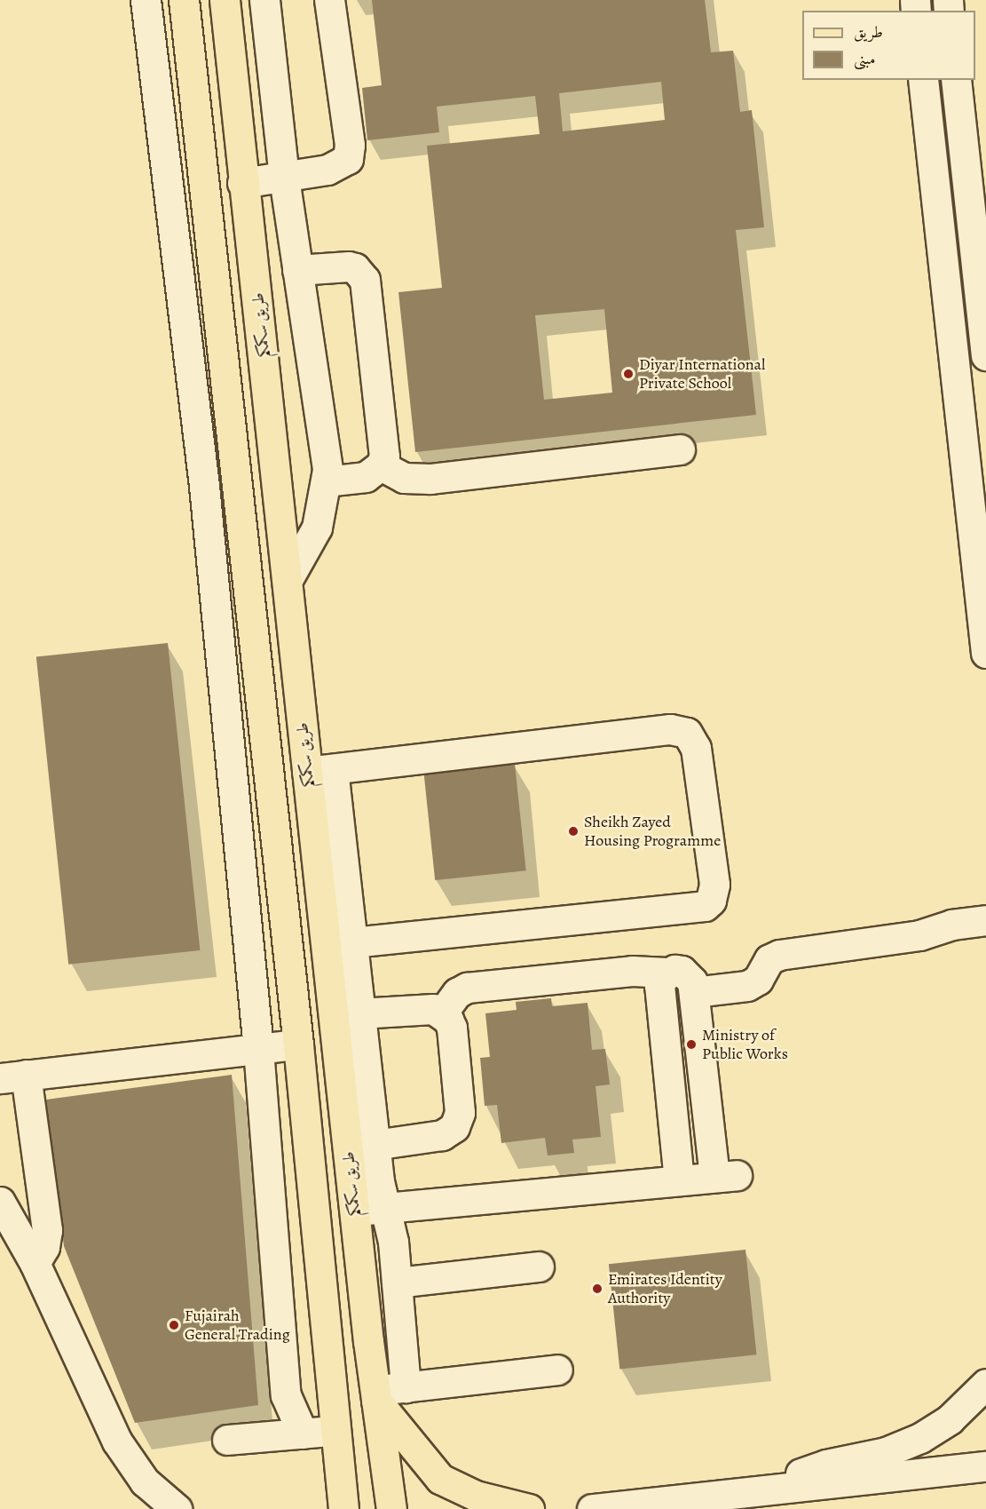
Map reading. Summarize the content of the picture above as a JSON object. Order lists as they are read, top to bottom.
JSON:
{
  "streets": {
    "main road": ["طريق سكمكم"]
  },
  "places": [
    "Diyar International Private School",
    "Sheikh Zayed Housing Programme",
    "Ministry of Public Works",
    "Emirates Identity Authority",
    "Fujairah General Trading"
  ],
  "legend": ["طريق", "مبنى"]
}
